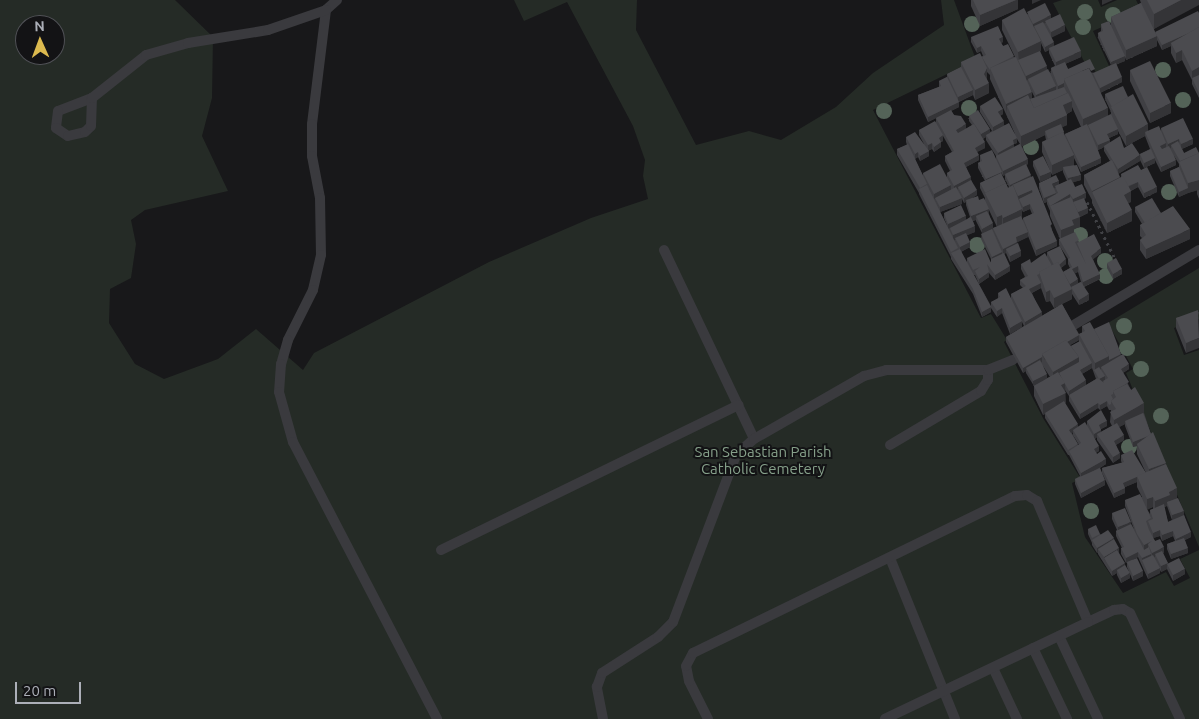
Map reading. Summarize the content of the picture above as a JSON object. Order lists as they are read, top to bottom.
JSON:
{
  "parks": ["San Sebastian Parish Catholic Cemetery"],
  "scale_bar": "20 m",
  "north": "top"
}
